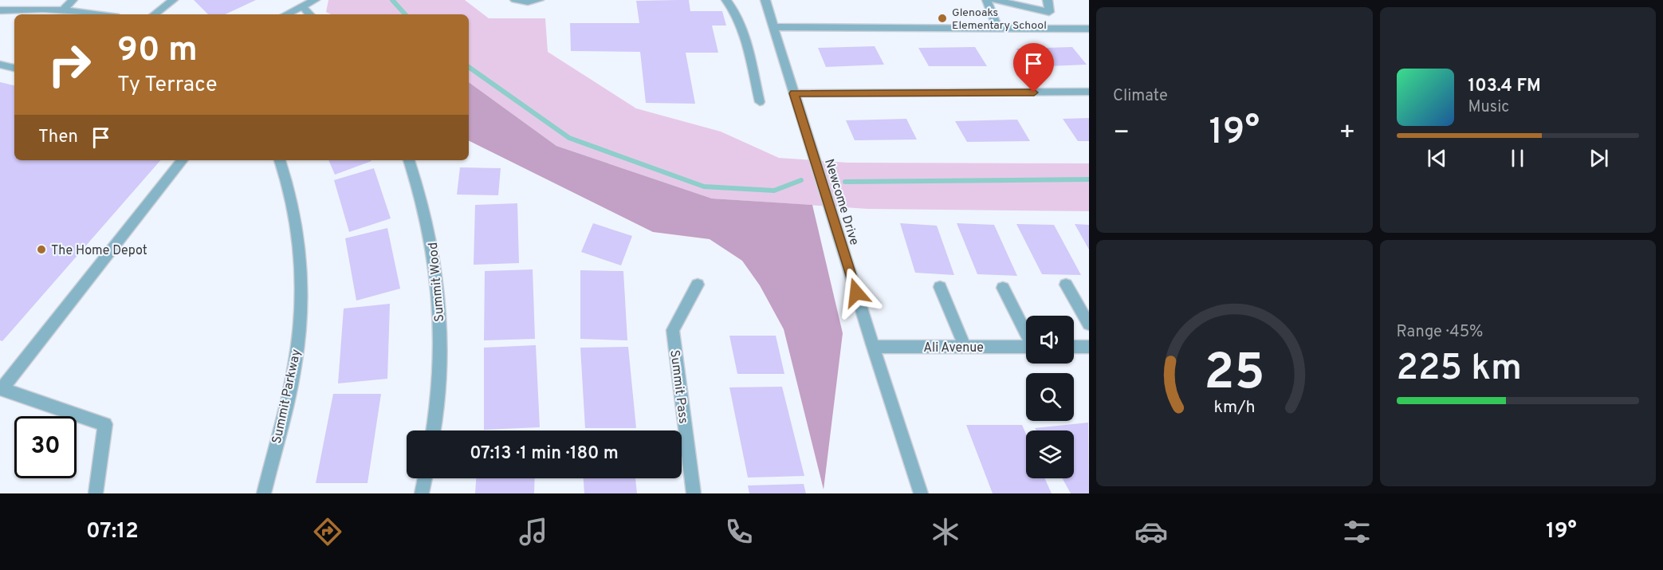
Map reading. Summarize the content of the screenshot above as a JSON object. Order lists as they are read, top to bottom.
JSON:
{
  "streets": {
    "street": [
      "Newcome Drive",
      "Summit Wood",
      "Ali Avenue",
      "Summit Pass",
      "Summit Parkway"
    ]
  },
  "crossings": [
    ["Newcome Drive", "Ali Avenue"]
  ],
  "places": ["Glenoaks Elementary School", "The Home Depot"],
  "page": {
    "tile": [
      "Climate",
      ["Range · 45%", "225 km"]
    ],
    "turn": ["90 m", "Ty Terrace"],
    "song": ["103.4 FM", "Music"],
    "heat": ["−", "19°", "+"],
    "then": "Then",
    "limit": "30",
    "trip": "07:13 · 1 min · 180 m",
    "tabs": ["07:12", "19°"],
    "gauge": ["25", "km/h"]
  }
}
